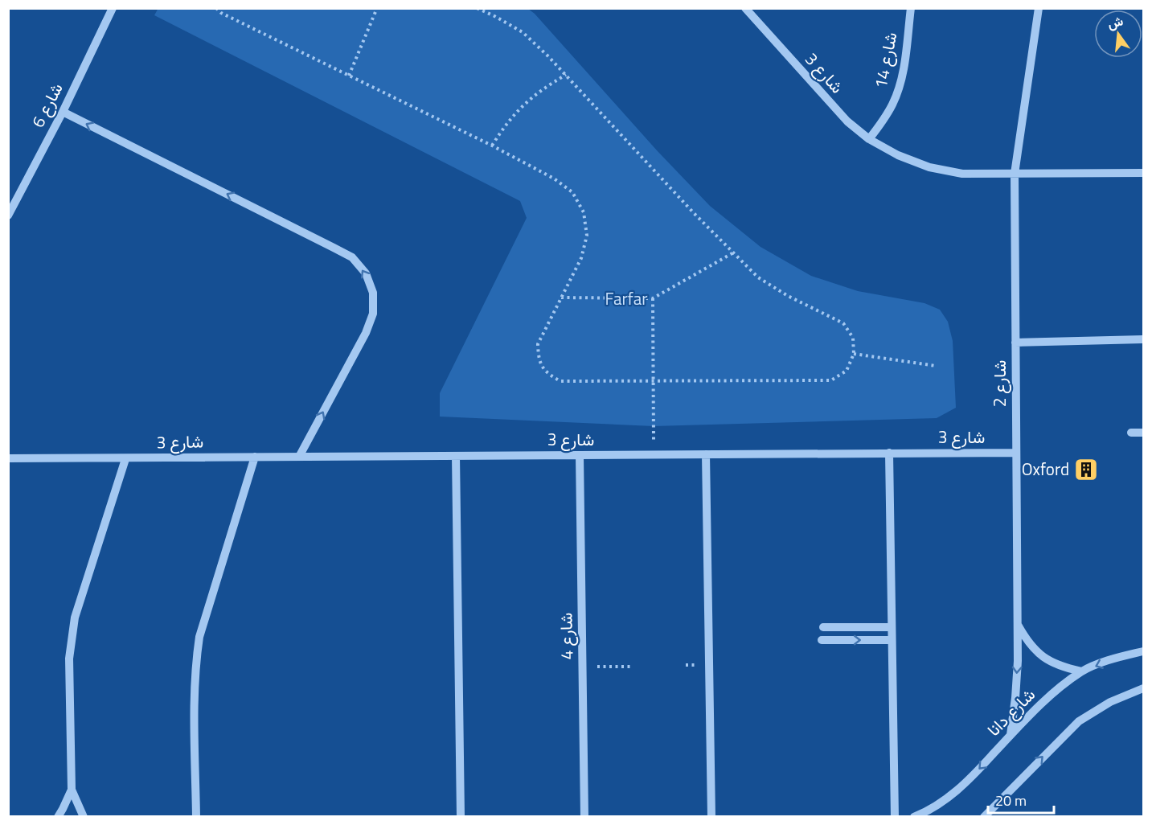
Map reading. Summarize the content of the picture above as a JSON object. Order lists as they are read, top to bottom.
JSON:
{
  "streets": {
    "street": [
      "شارع 14",
      "شارع 3",
      "شارع 6",
      "شارع 2",
      "شارع 4",
      "شارع دانا"
    ]
  },
  "crossings": [
    ["شارع 14", "شارع 3"],
    ["شارع 3", "شارع 2"],
    ["شارع 3", "شارع 4"],
    ["شارع 2", "شارع دانا"]
  ],
  "parks": ["Farfar"],
  "places": {
    "building": ["Oxford"]
  },
  "scale_bar": "20 m",
  "north": "top"
}
